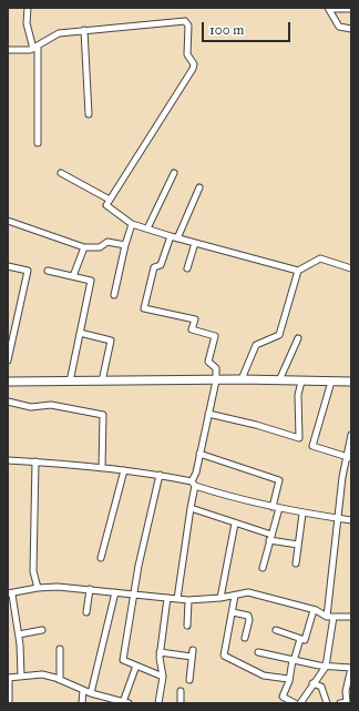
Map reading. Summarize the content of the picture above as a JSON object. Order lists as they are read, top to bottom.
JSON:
{
  "scale_bar": "100 m"
}
